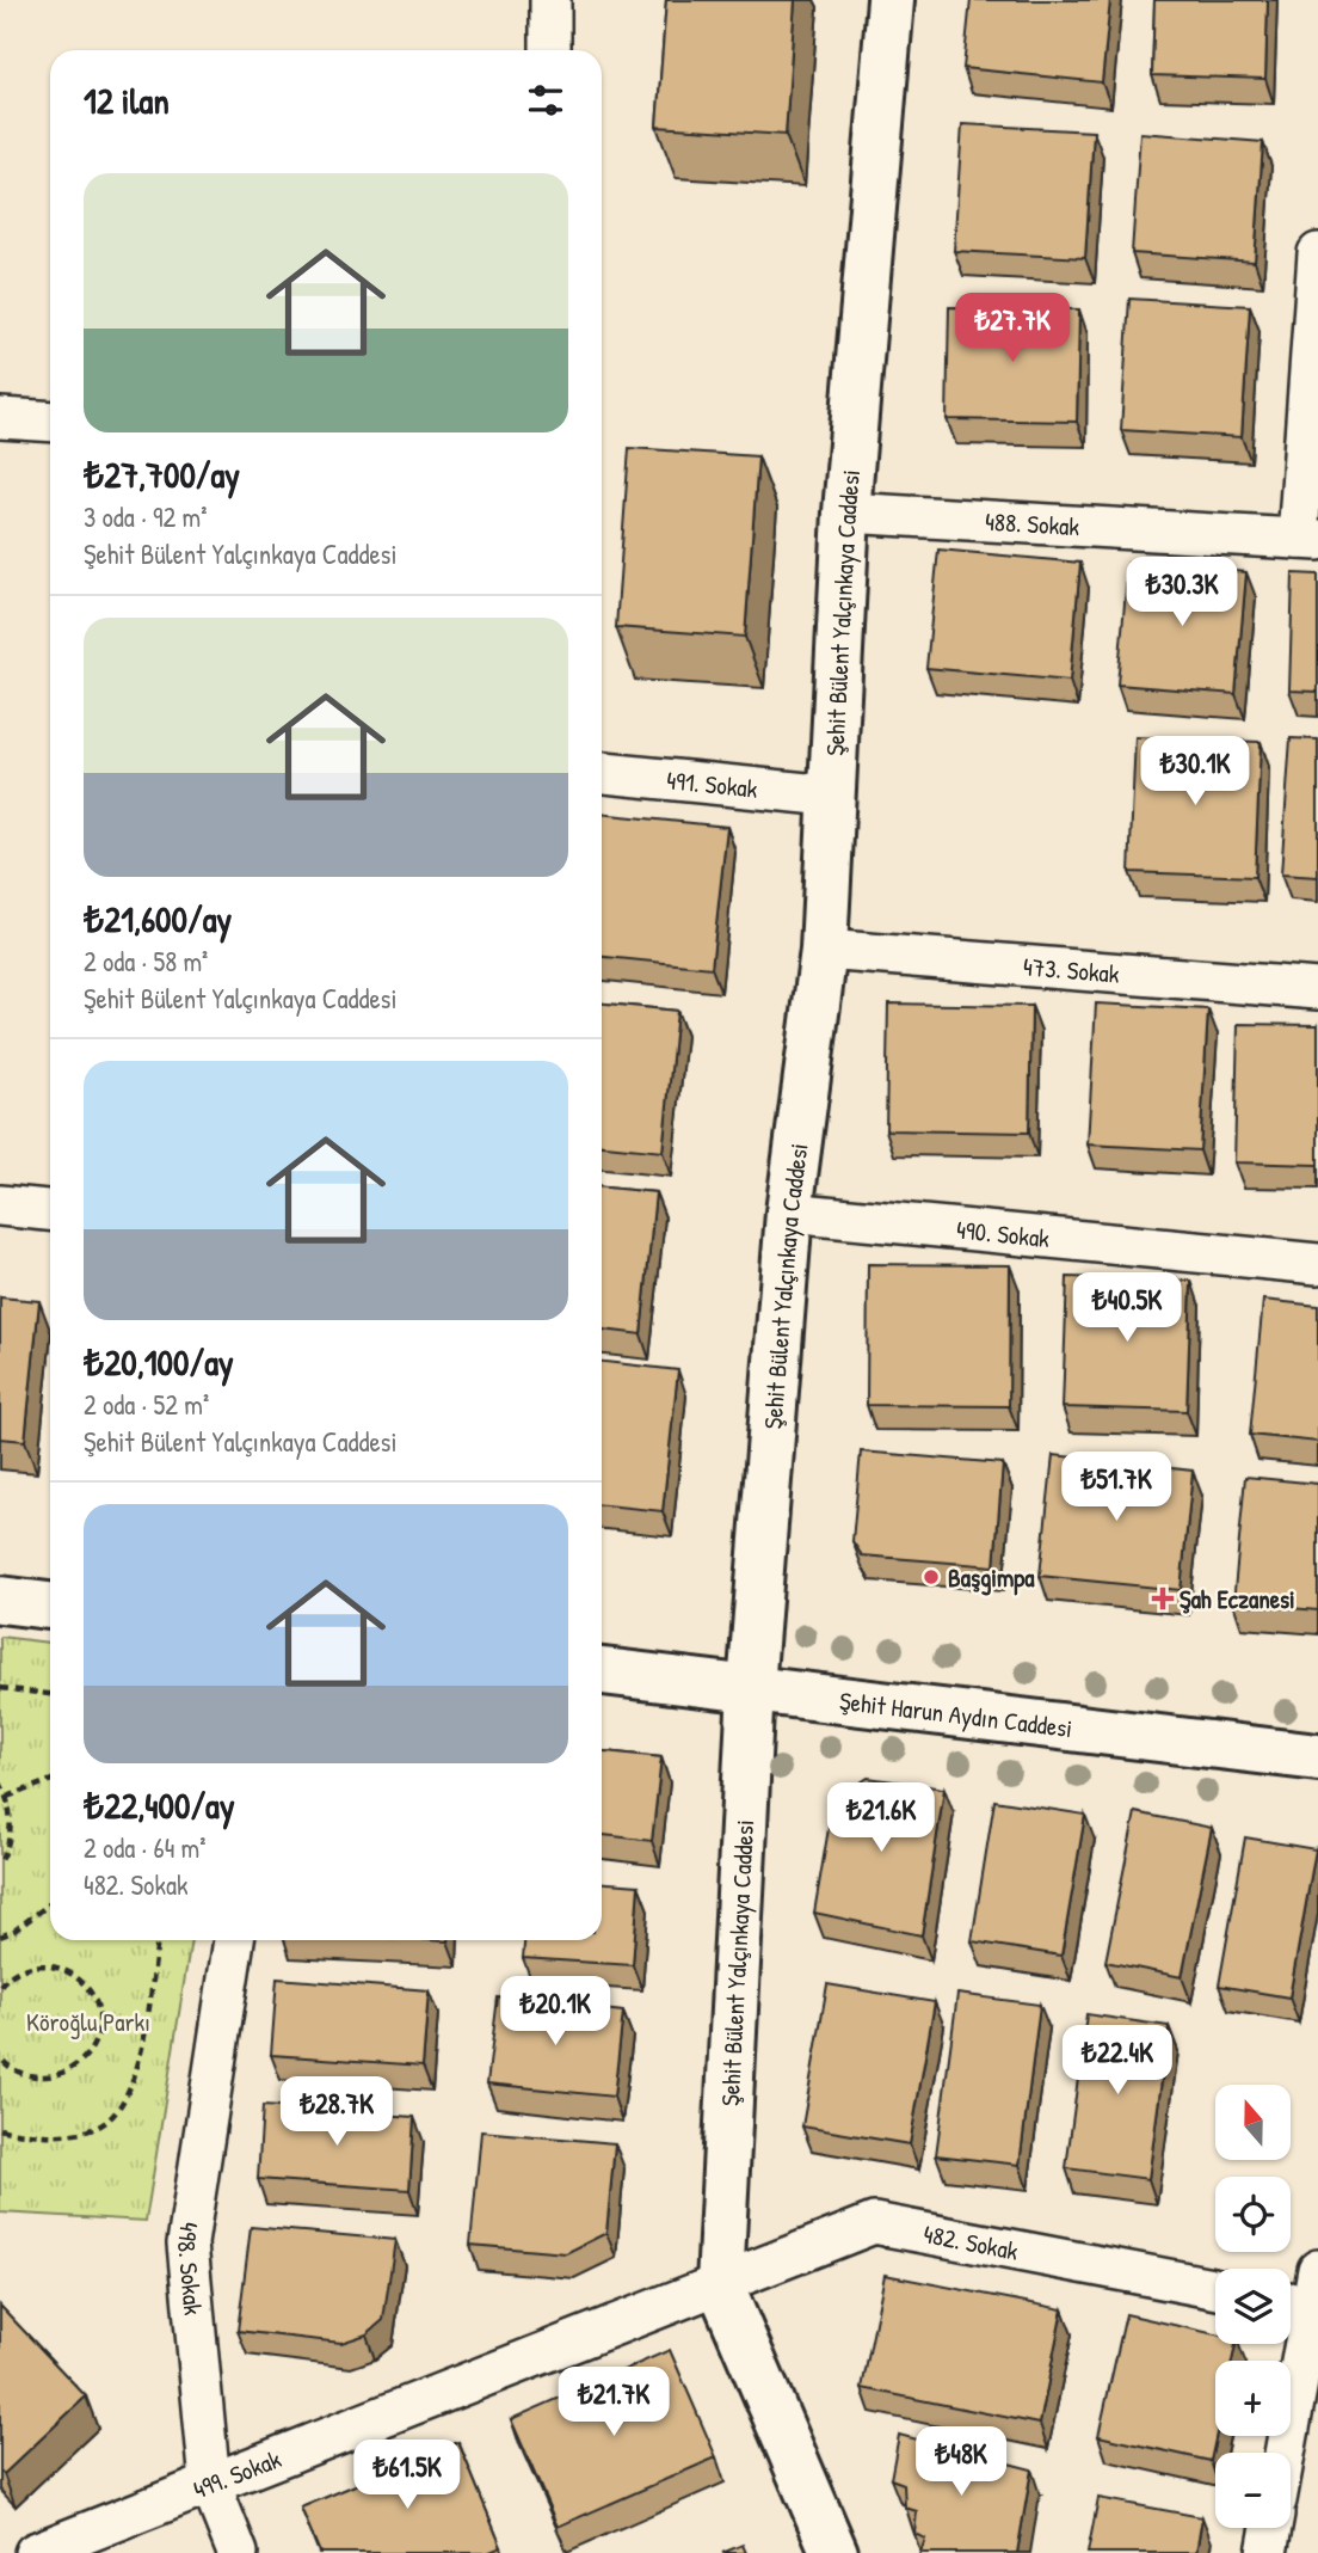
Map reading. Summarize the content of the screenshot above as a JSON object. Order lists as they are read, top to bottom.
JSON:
{
  "streets": {
    "street": [
      "488. Sokak",
      "Şehit Bülent Yalçınkaya Caddesi",
      "491. Sokak",
      "473. Sokak",
      "490. Sokak",
      "Şehit Harun Aydın Caddesi",
      "482. Sokak",
      "498. Sokak",
      "499. Sokak"
    ]
  },
  "crossings": [
    ["488. Sokak", "Şehit Bülent Yalçınkaya Caddesi"],
    ["Şehit Bülent Yalçınkaya Caddesi", "491. Sokak"],
    ["Şehit Bülent Yalçınkaya Caddesi", "473. Sokak"],
    ["Şehit Bülent Yalçınkaya Caddesi", "490. Sokak"],
    ["Şehit Bülent Yalçınkaya Caddesi", "Şehit Harun Aydın Caddesi"],
    ["Şehit Bülent Yalçınkaya Caddesi", "482. Sokak"],
    ["Şehit Bülent Yalçınkaya Caddesi", "499. Sokak"],
    ["482. Sokak", "499. Sokak"],
    ["498. Sokak", "499. Sokak"]
  ],
  "parks": ["Köroğlu Parkı"],
  "places": {
    "other": ["Başgimpa"],
    "health": ["Şah Eczanesi"]
  },
  "north": "top",
  "page": {
    "heading": "12 ilan",
    "list": [
      {
        "name": "₺27,700/ay",
        "note": "3 oda · 92 m² · Şehit Bülent Yalçınkaya Caddesi"
      },
      {
        "name": "₺21,600/ay",
        "note": "2 oda · 58 m² · Şehit Bülent Yalçınkaya Caddesi"
      },
      {
        "name": "₺20,100/ay",
        "note": "2 oda · 52 m² · Şehit Bülent Yalçınkaya Caddesi"
      },
      {
        "name": "₺22,400/ay",
        "note": "2 oda · 64 m² · 482. Sokak"
      }
    ],
    "price": [
      "₺27.7K",
      "₺30.3K",
      "₺30.1K",
      "₺40.5K",
      "₺51.7K",
      "₺21.6K",
      "₺20.1K",
      "₺22.4K",
      "₺28.7K",
      "₺21.7K",
      "₺48K",
      "₺61.5K"
    ],
    "map_buttons": ["+", "−"]
  }
}
